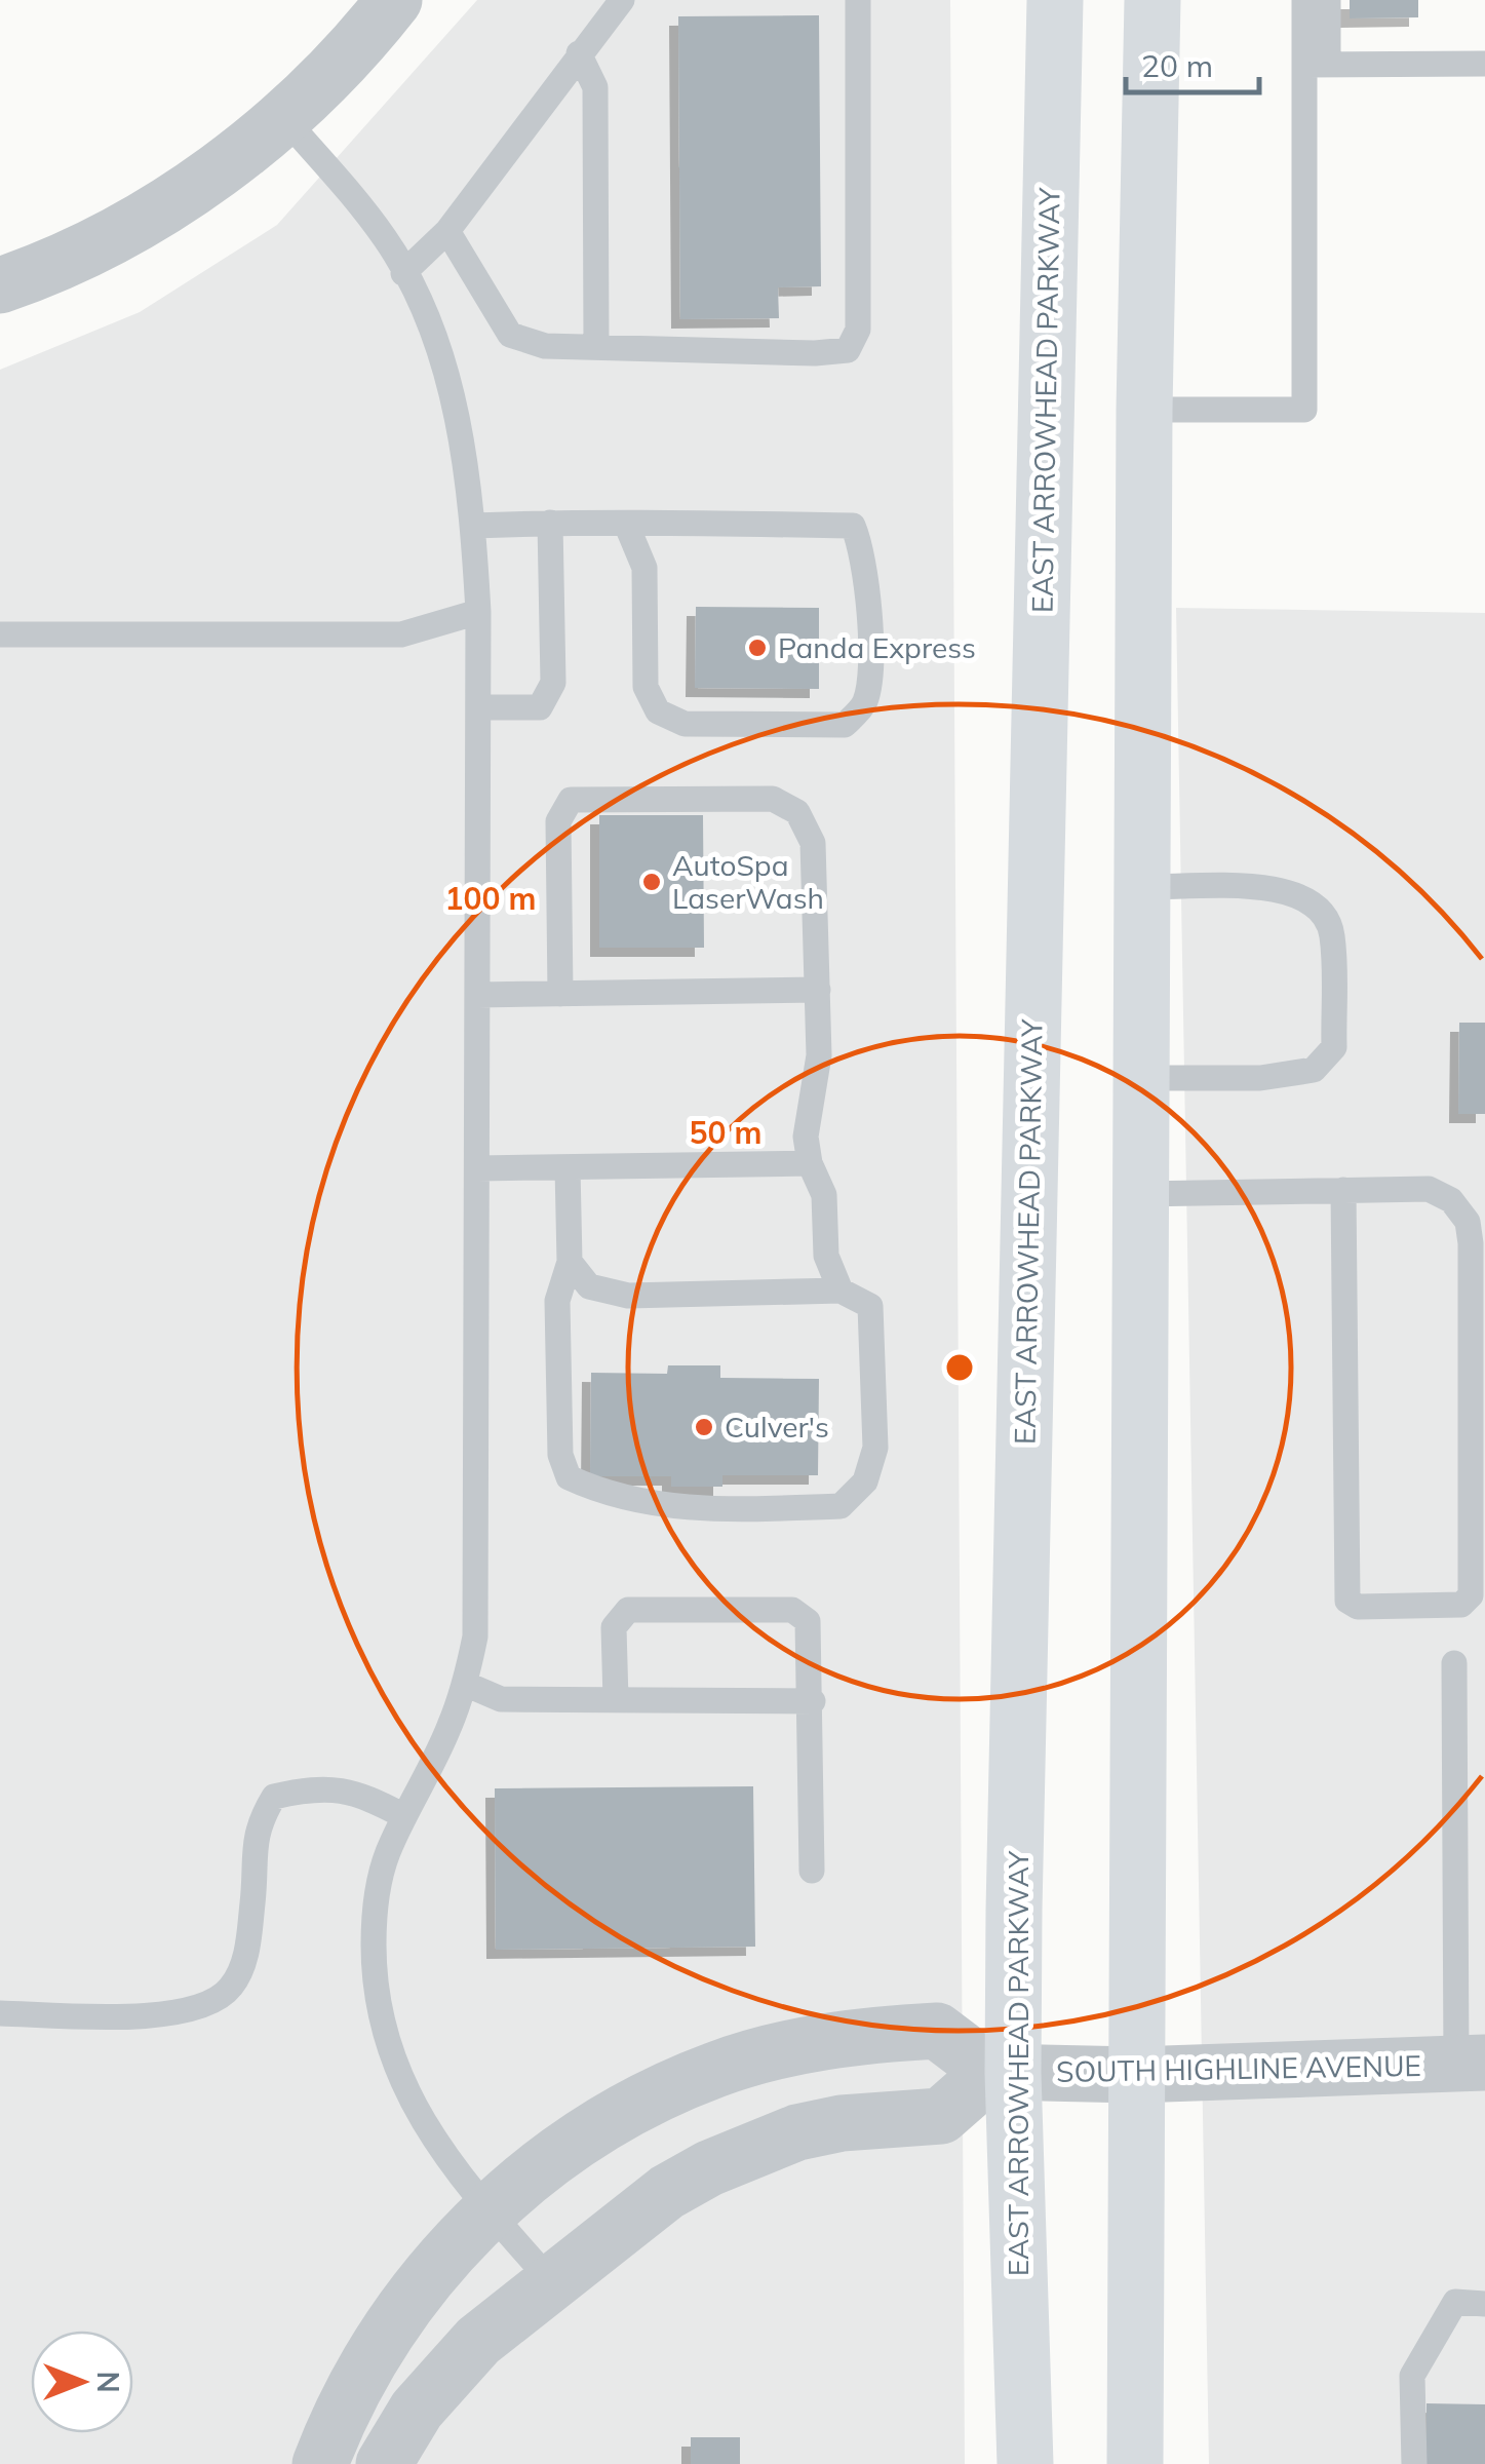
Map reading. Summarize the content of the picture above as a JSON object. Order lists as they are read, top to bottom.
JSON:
{
  "streets": {
    "main road": ["EAST ARROWHEAD PARKWAY"],
    "street": ["SOUTH HIGHLINE AVENUE"]
  },
  "crossings": [
    ["EAST ARROWHEAD PARKWAY", "SOUTH HIGHLINE AVENUE"]
  ],
  "places": ["Panda Express", "AutoSpa LaserWash", "Culver's"],
  "scale_bar": "20 m",
  "north": "right",
  "rings": ["100 m", "50 m"]
}
